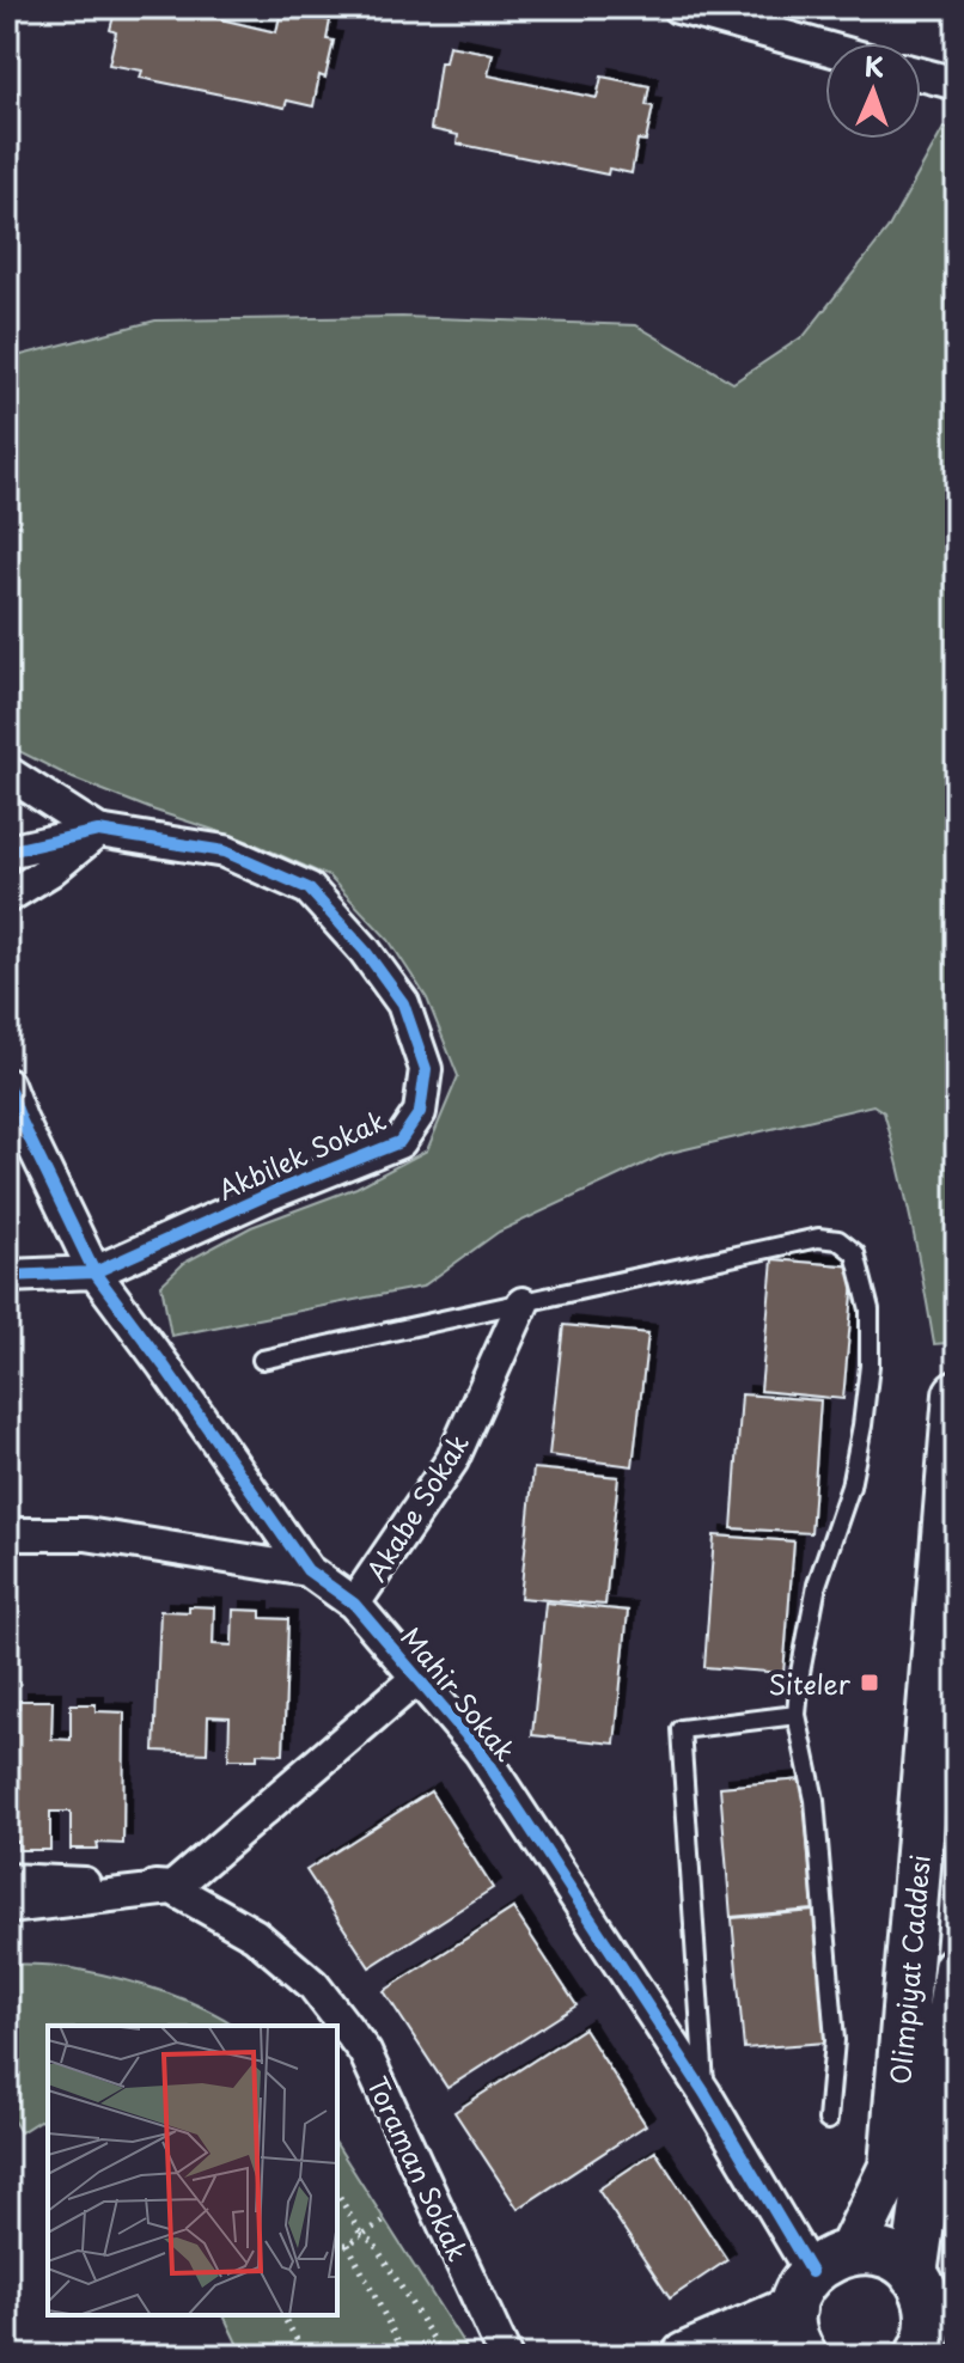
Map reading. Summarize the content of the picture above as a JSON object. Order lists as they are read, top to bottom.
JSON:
{
  "streets": {
    "main road": ["Olimpiyat Caddesi"],
    "street": [
      "Akbilek Sokak",
      "Akabe Sokak",
      "Mahir Sokak",
      "Toraman Sokak"
    ]
  },
  "crossings": [
    ["Akbilek Sokak", "Mahir Sokak"],
    ["Akabe Sokak", "Mahir Sokak"]
  ],
  "places": {
    "transit": ["Siteler"]
  },
  "north": "top"
}
